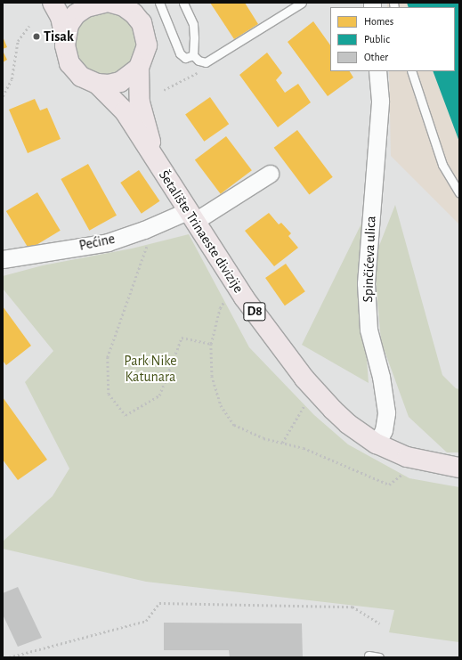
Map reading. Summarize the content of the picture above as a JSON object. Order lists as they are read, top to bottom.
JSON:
{
  "streets": {
    "main road": ["Šetalište Trinaeste divizije", "D8"],
    "street": ["Pećine", "Spinčićeva ulica"]
  },
  "crossings": [
    ["Šetalište Trinaeste divizije", "Pećine"],
    ["Šetalište Trinaeste divizije", "Spinčićeva ulica"],
    ["Šetalište Trinaeste divizije", "D8"],
    ["Spinčićeva ulica", "D8"]
  ],
  "parks": ["Park Nike Katunara"],
  "places": ["Tisak"],
  "legend": ["Homes", "Public", "Other"]
}
